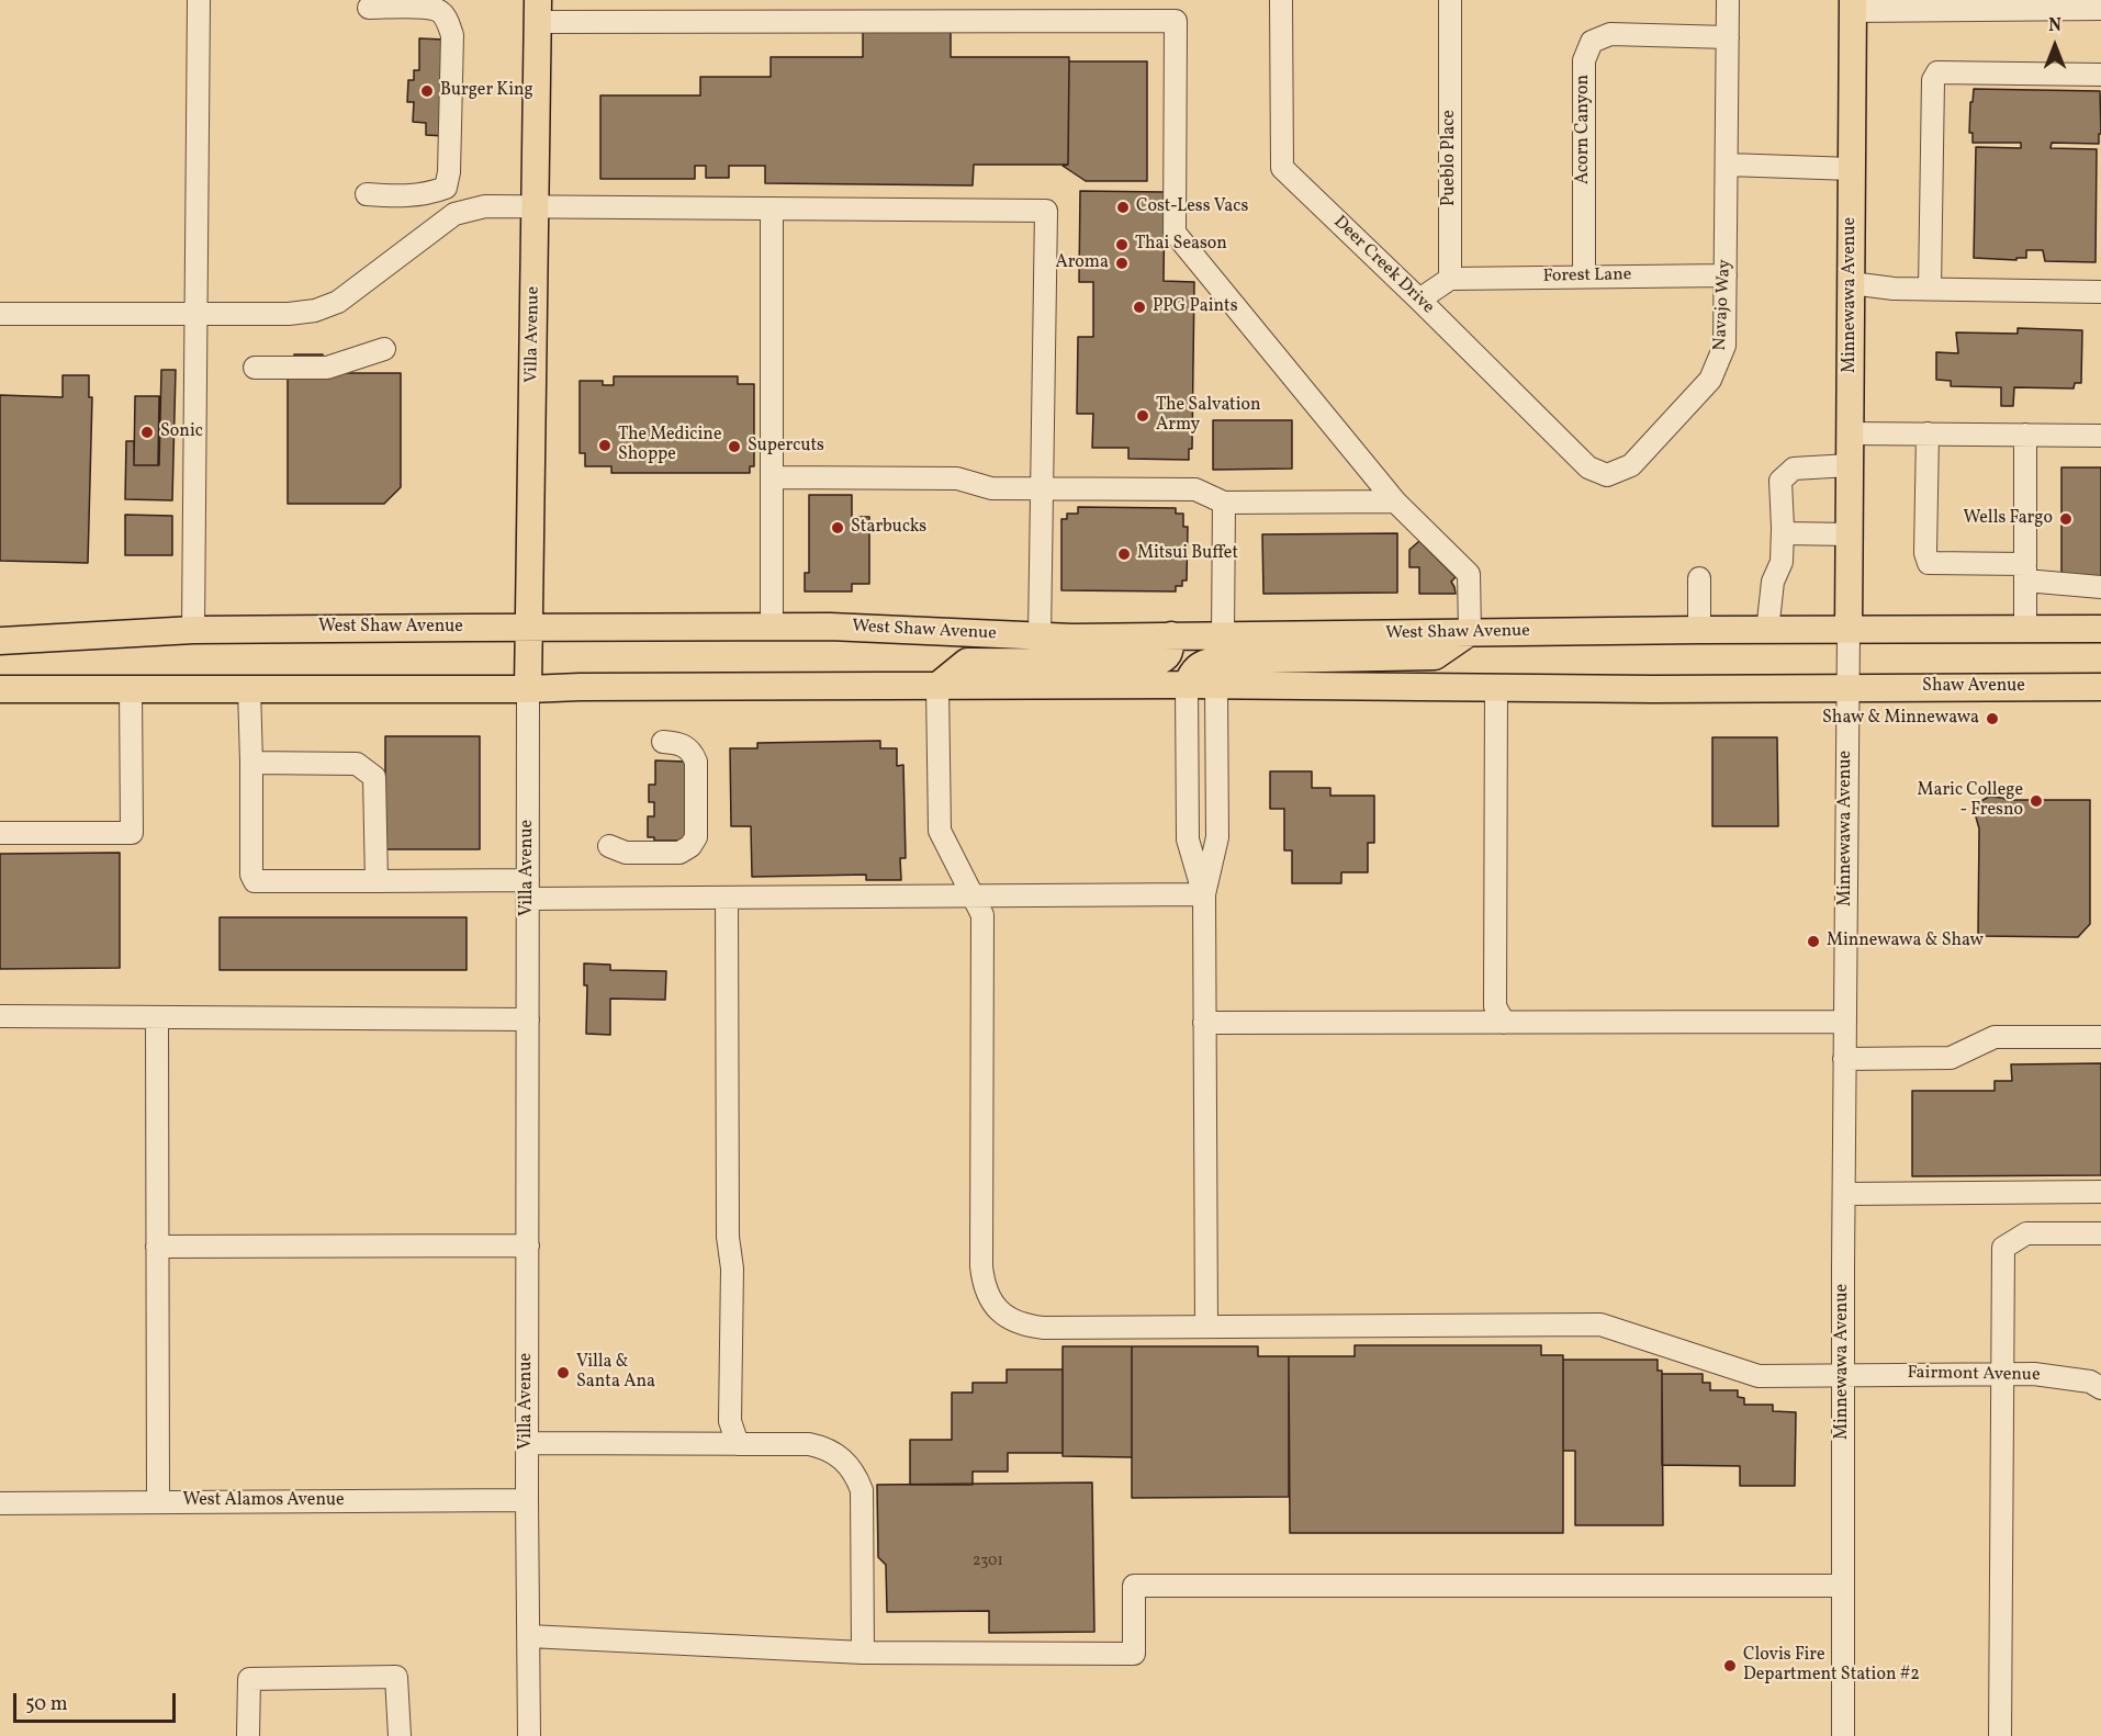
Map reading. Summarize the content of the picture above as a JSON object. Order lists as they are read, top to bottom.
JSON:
{
  "streets": {
    "main road": [
      "Minnewawa Avenue",
      "Villa Avenue",
      "West Shaw Avenue",
      "Shaw Avenue"
    ],
    "street": [
      "Acorn Canyon",
      "Pueblo Place",
      "Deer Creek Drive",
      "Forest Lane",
      "Navajo Way",
      "Fairmont Avenue",
      "West Alamos Avenue"
    ]
  },
  "crossings": [
    ["Acorn Canyon", "Forest Lane"],
    ["Acorn Canyon", "Navajo Way"],
    ["Pueblo Place", "Forest Lane"],
    ["Deer Creek Drive", "Navajo Way"],
    ["Forest Lane", "Navajo Way"],
    ["Minnewawa Avenue", "West Shaw Avenue"],
    ["Minnewawa Avenue", "Shaw Avenue"],
    ["Minnewawa Avenue", "Fairmont Avenue"],
    ["Villa Avenue", "West Shaw Avenue"],
    ["Villa Avenue", "West Alamos Avenue"]
  ],
  "places": [
    "Burger King",
    "Cost-Less Vacs",
    "Thai Season",
    "Aroma",
    "PPG Paints",
    "The Salvation Army",
    "Sonic",
    "The Medicine Shoppe",
    "Supercuts",
    "Wells Fargo",
    "Starbucks",
    "Mitsui Buffet",
    "Shaw & Minnewawa",
    "Maric College - Fresno",
    "Minnewawa & Shaw",
    "Villa & Santa Ana",
    "Clovis Fire Department Station #2"
  ],
  "house_numbers": ["2301"],
  "scale_bar": "50 m",
  "north": "top"
}
